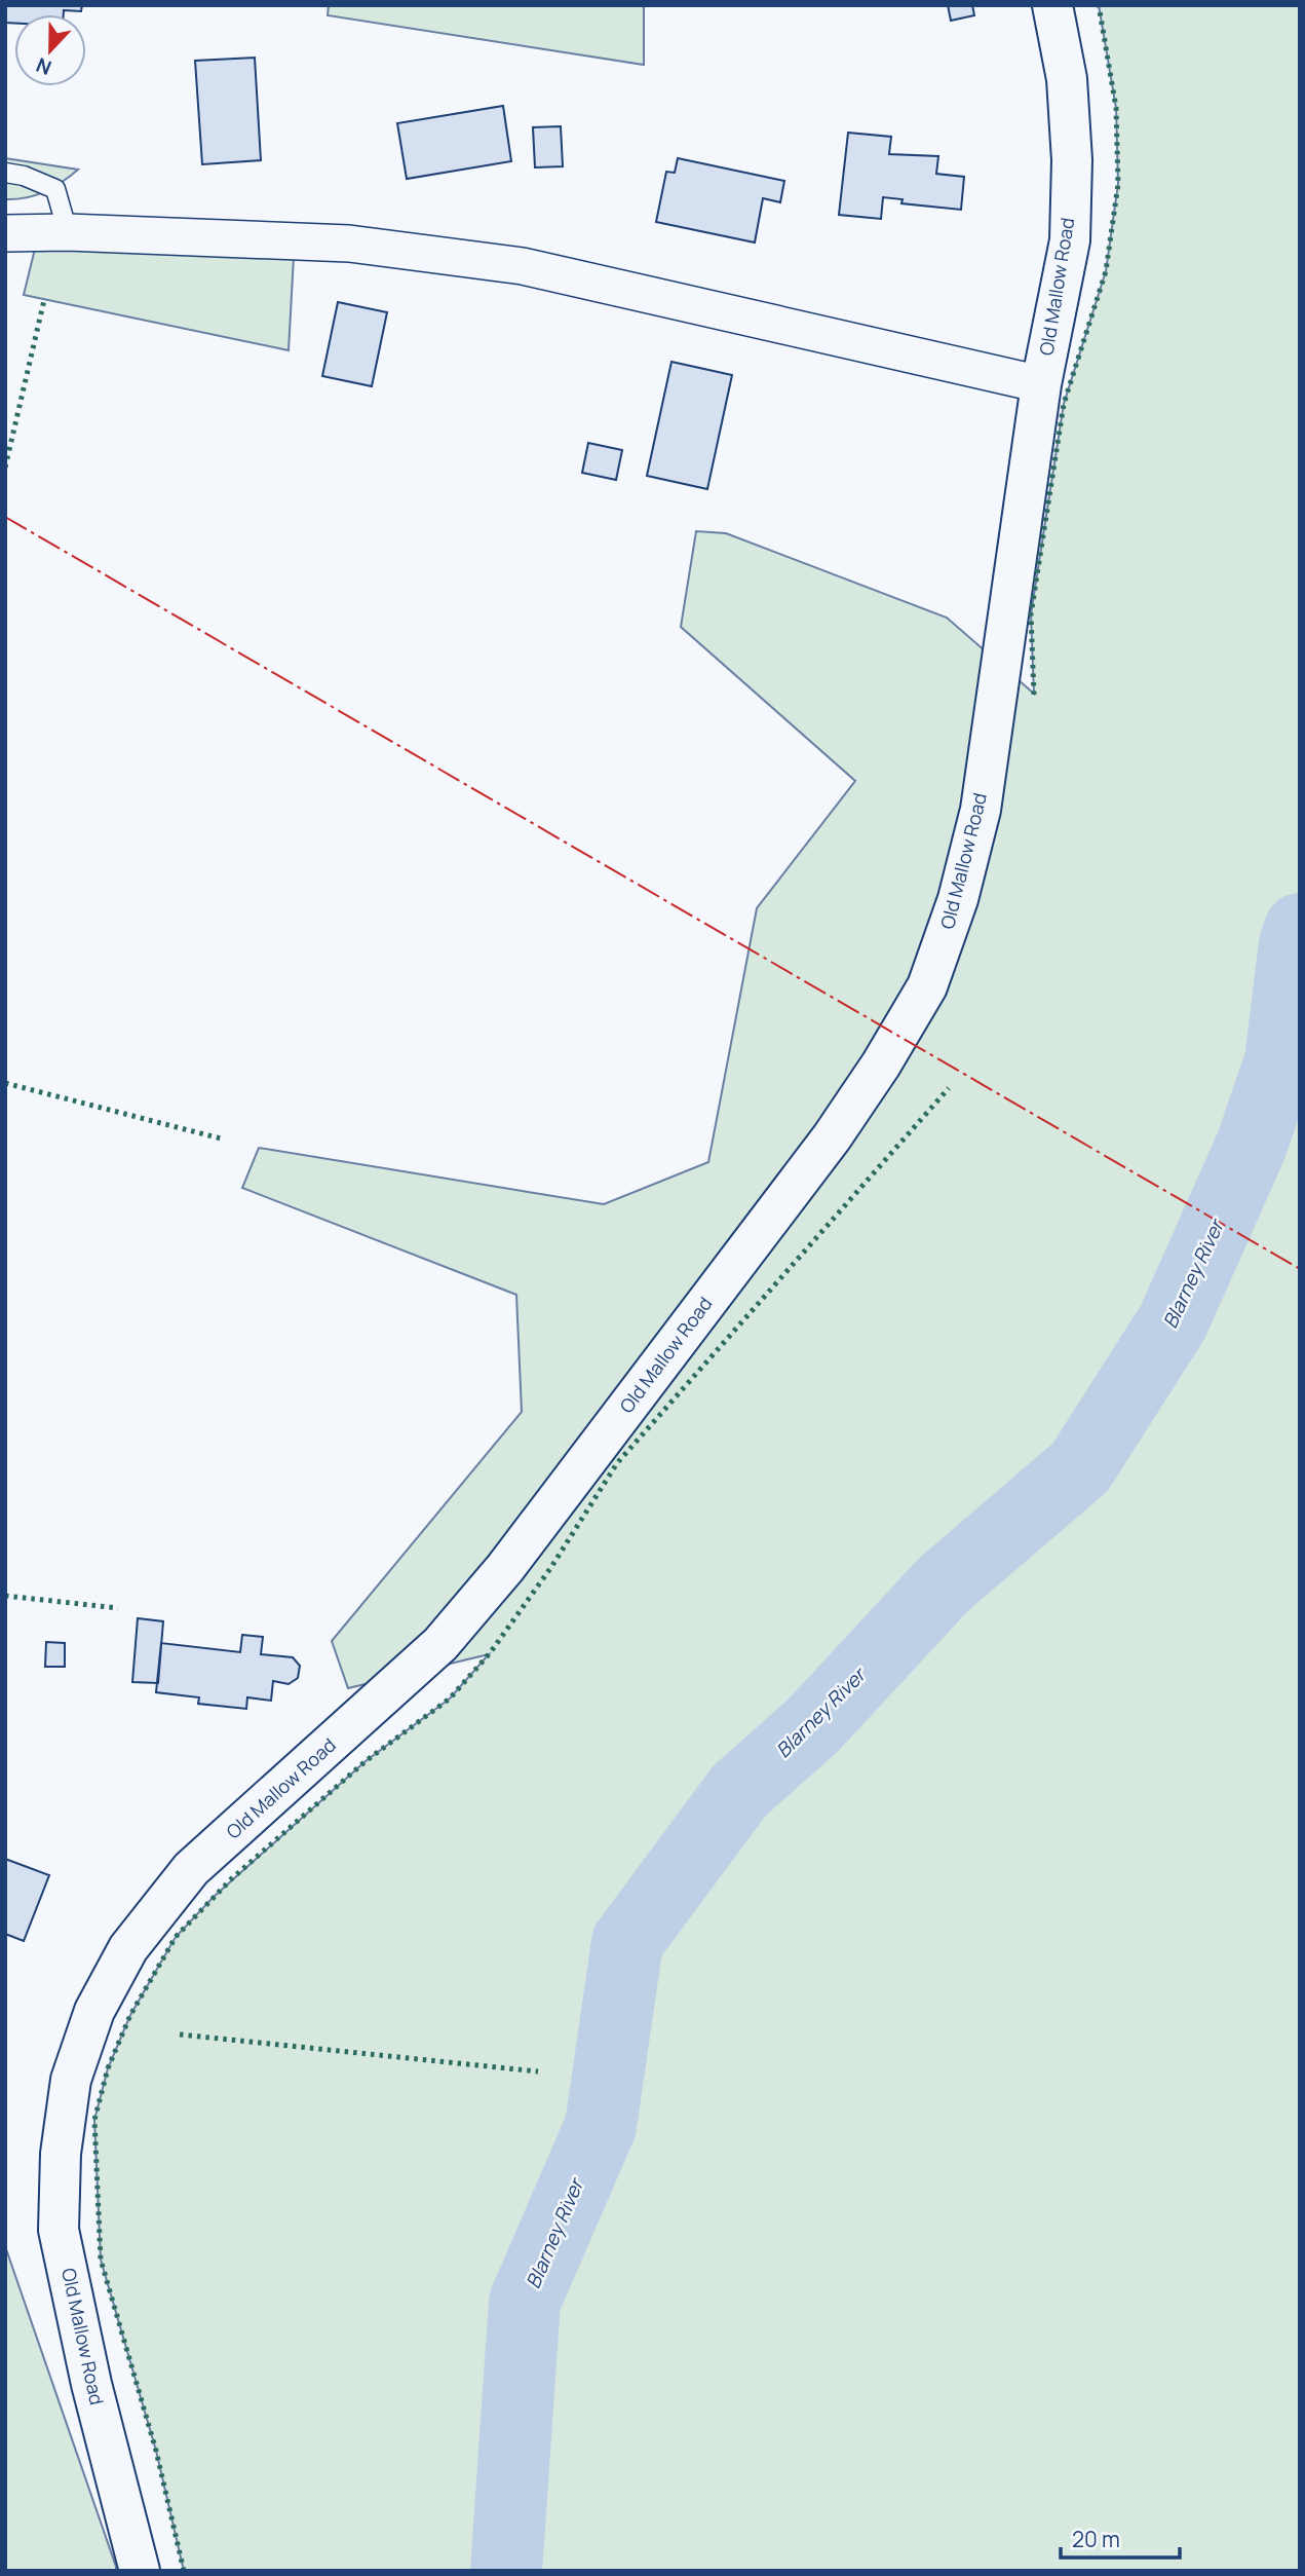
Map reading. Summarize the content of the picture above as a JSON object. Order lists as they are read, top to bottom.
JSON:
{
  "streets": {
    "street": ["Old Mallow Road"]
  },
  "water": ["Blarney River"],
  "scale_bar": "20 m",
  "north": "bottom"
}
